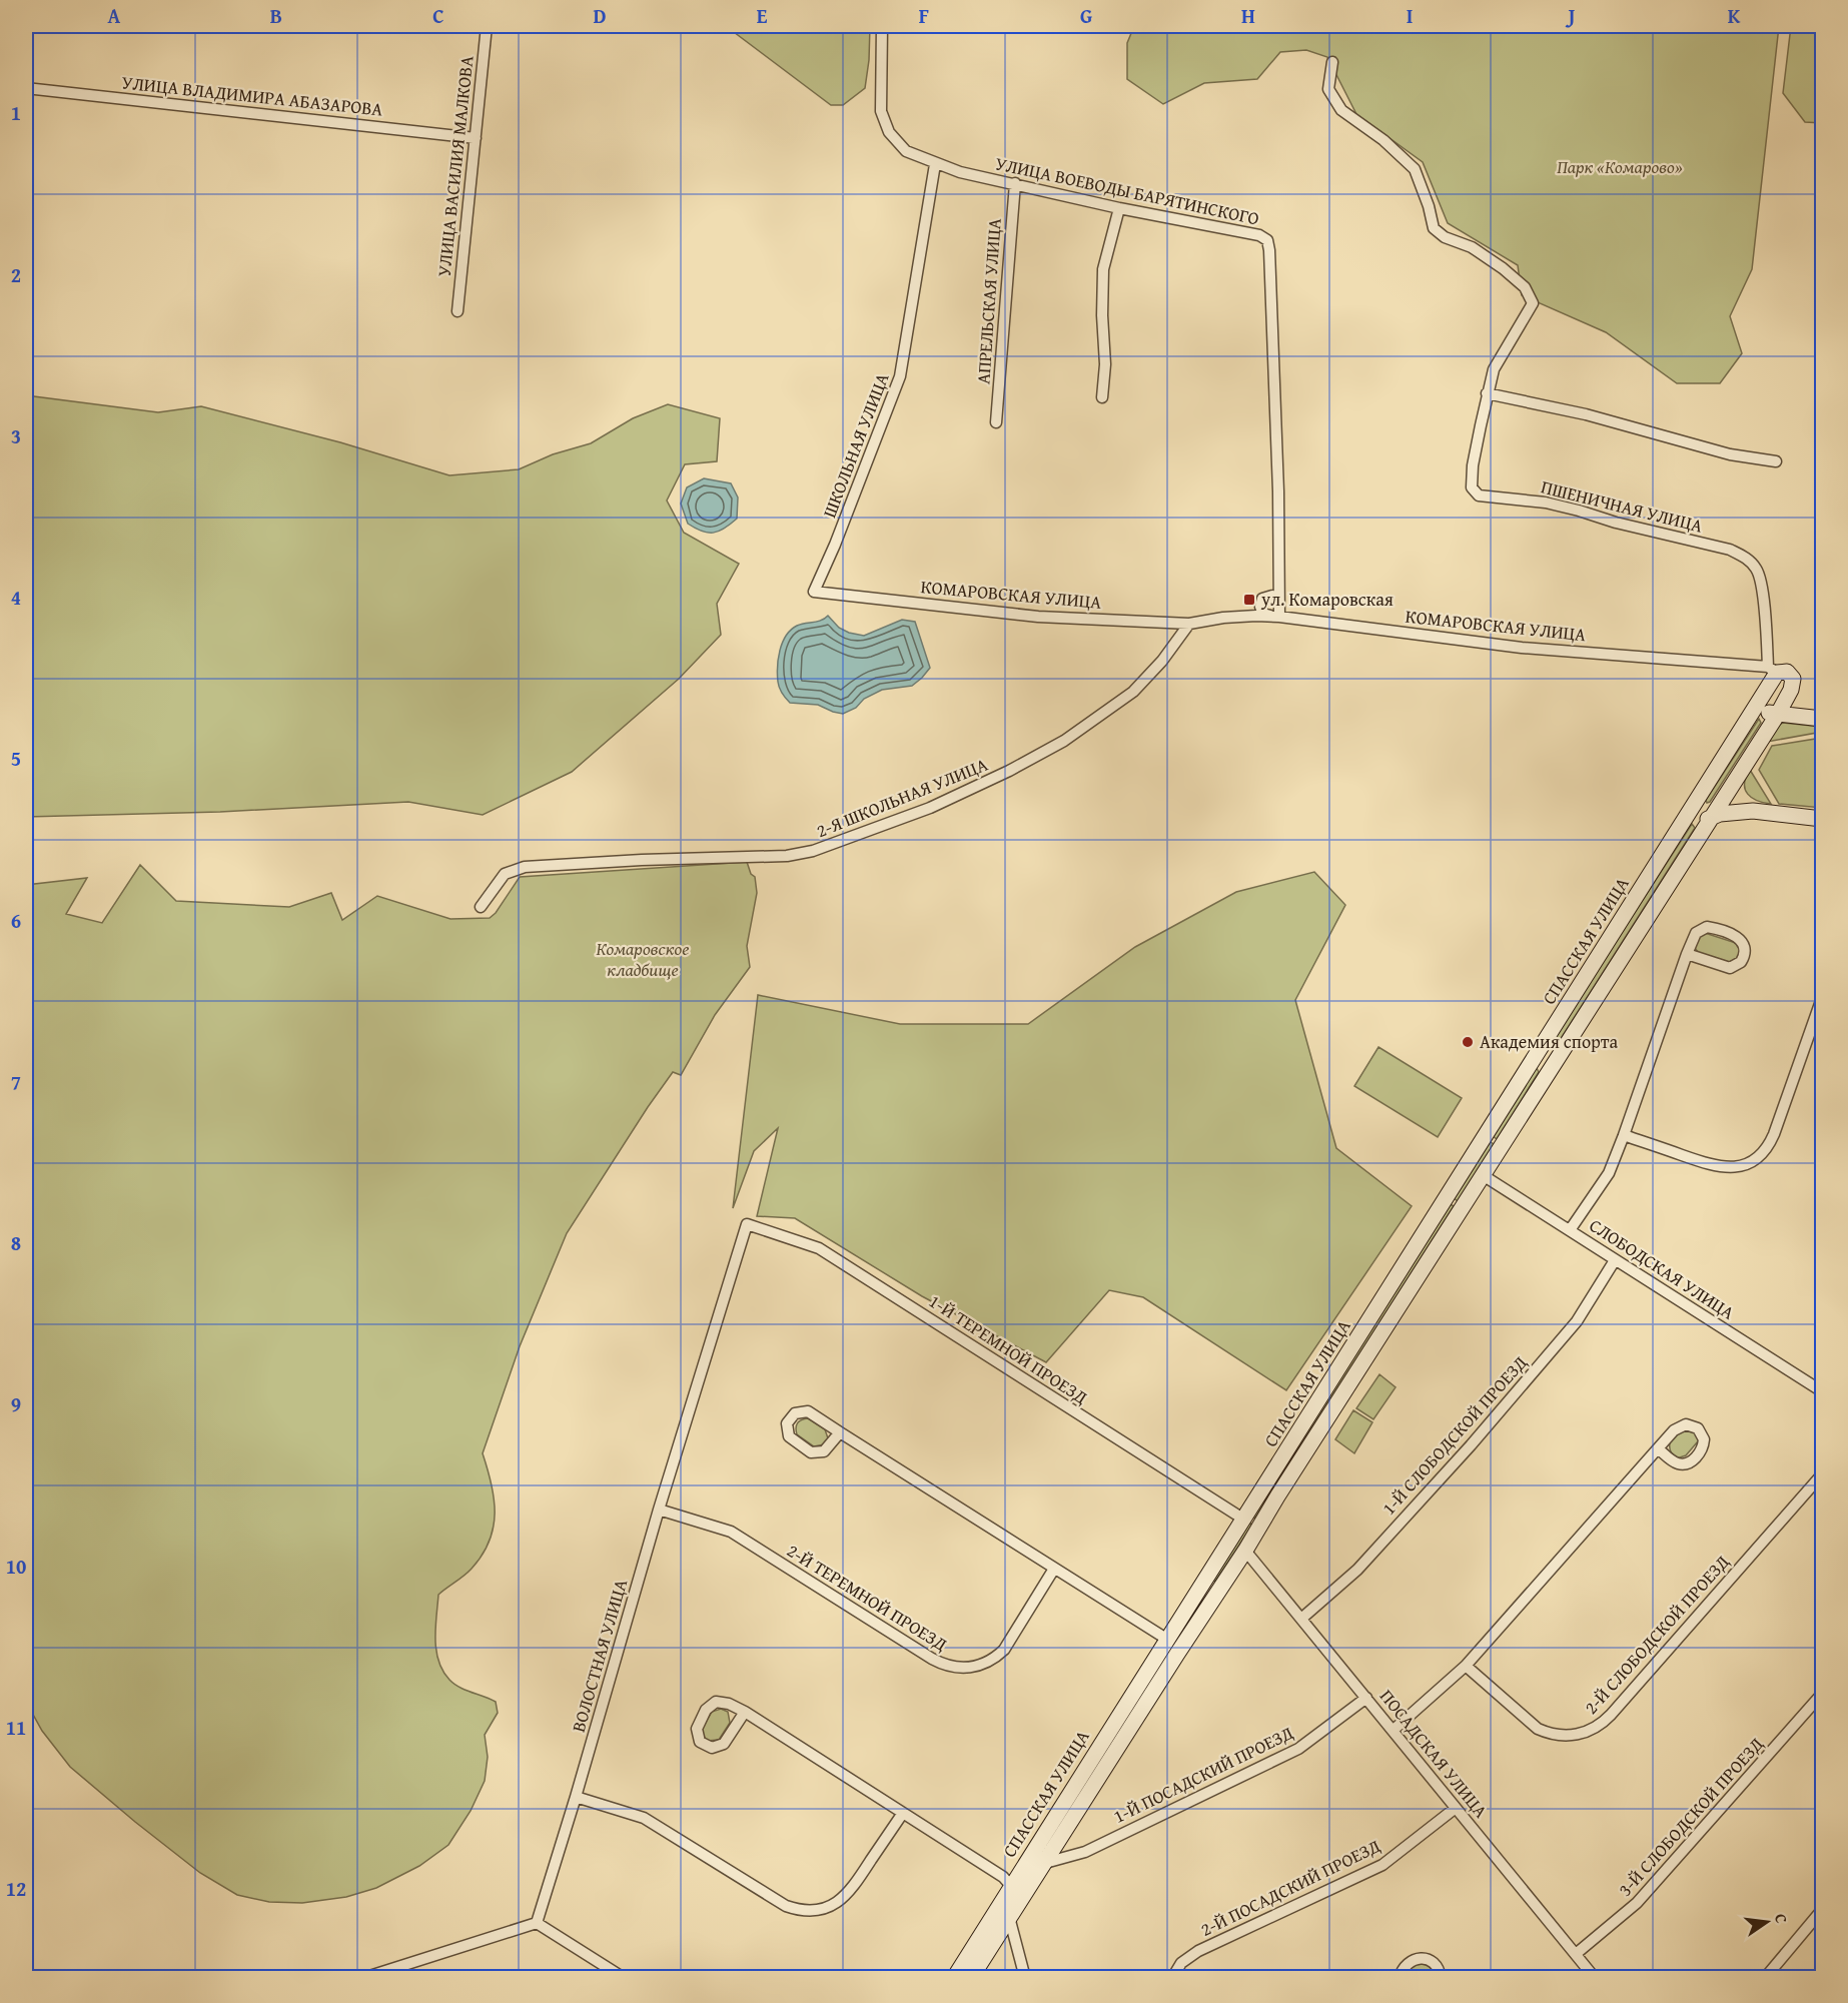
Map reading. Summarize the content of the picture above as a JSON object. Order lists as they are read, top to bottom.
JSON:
{
  "streets": {
    "street": [
      "УЛИЦА ВЛАДИМИРА АБАЗАРОВА",
      "УЛИЦА ВАСИЛИЯ МАЛКОВА",
      "УЛИЦА ВОЕВОДЫ БАРЯТИНСКОГО",
      "АПРЕЛЬСКАЯ УЛИЦА",
      "ШКОЛЬНАЯ УЛИЦА",
      "ПШЕНИЧНАЯ УЛИЦА",
      "КОМАРОВСКАЯ УЛИЦА",
      "2-Я ШКОЛЬНАЯ УЛИЦА",
      "СПАССКАЯ УЛИЦА",
      "СЛОБОДСКАЯ УЛИЦА",
      "1-Й ТЕРЕМНОЙ ПРОЕЗД",
      "1-Й СЛОБОДСКОЙ ПРОЕЗД",
      "2-Й ТЕРЕМНОЙ ПРОЕЗД",
      "2-Й СЛОБОДСКОЙ ПРОЕЗД",
      "ВОЛОСТНАЯ УЛИЦА",
      "ПОСАДСКАЯ УЛИЦА",
      "1-Й ПОСАДСКИЙ ПРОЕЗД",
      "3-Й СЛОБОДСКОЙ ПРОЕЗД",
      "2-Й ПОСАДСКИЙ ПРОЕЗД"
    ]
  },
  "crossings": [
    ["УЛИЦА ВЛАДИМИРА АБАЗАРОВА", "УЛИЦА ВАСИЛИЯ МАЛКОВА"],
    ["УЛИЦА ВОЕВОДЫ БАРЯТИНСКОГО", "АПРЕЛЬСКАЯ УЛИЦА"],
    ["УЛИЦА ВОЕВОДЫ БАРЯТИНСКОГО", "ШКОЛЬНАЯ УЛИЦА"],
    ["УЛИЦА ВОЕВОДЫ БАРЯТИНСКОГО", "КОМАРОВСКАЯ УЛИЦА"],
    ["ШКОЛЬНАЯ УЛИЦА", "КОМАРОВСКАЯ УЛИЦА"],
    ["ПШЕНИЧНАЯ УЛИЦА", "КОМАРОВСКАЯ УЛИЦА"],
    ["ПШЕНИЧНАЯ УЛИЦА", "СПАССКАЯ УЛИЦА"],
    ["КОМАРОВСКАЯ УЛИЦА", "2-Я ШКОЛЬНАЯ УЛИЦА"],
    ["КОМАРОВСКАЯ УЛИЦА", "СПАССКАЯ УЛИЦА"],
    ["СПАССКАЯ УЛИЦА", "СЛОБОДСКАЯ УЛИЦА"],
    ["СПАССКАЯ УЛИЦА", "1-Й ТЕРЕМНОЙ ПРОЕЗД"],
    ["СПАССКАЯ УЛИЦА", "ПОСАДСКАЯ УЛИЦА"],
    ["СПАССКАЯ УЛИЦА", "1-Й ПОСАДСКИЙ ПРОЕЗД"],
    ["СЛОБОДСКАЯ УЛИЦА", "1-Й СЛОБОДСКОЙ ПРОЕЗД"],
    ["1-Й ТЕРЕМНОЙ ПРОЕЗД", "ВОЛОСТНАЯ УЛИЦА"],
    ["1-Й СЛОБОДСКОЙ ПРОЕЗД", "ПОСАДСКАЯ УЛИЦА"],
    ["2-Й ТЕРЕМНОЙ ПРОЕЗД", "ВОЛОСТНАЯ УЛИЦА"],
    ["ПОСАДСКАЯ УЛИЦА", "1-Й ПОСАДСКИЙ ПРОЕЗД"],
    ["ПОСАДСКАЯ УЛИЦА", "3-Й СЛОБОДСКОЙ ПРОЕЗД"],
    ["ПОСАДСКАЯ УЛИЦА", "2-Й ПОСАДСКИЙ ПРОЕЗД"]
  ],
  "parks": ["Парк «Комарово»", "Комаровское кладбище"],
  "places": {
    "transit": ["ул. Комаровская"],
    "other": ["Академия спорта"]
  },
  "north": "right",
  "grid": {
    "columns": [
      "A",
      "B",
      "C",
      "D",
      "E",
      "F",
      "G",
      "H",
      "I",
      "J",
      "K"
    ],
    "rows": [
      "1",
      "2",
      "3",
      "4",
      "5",
      "6",
      "7",
      "8",
      "9",
      "10",
      "11",
      "12"
    ]
  }
}
